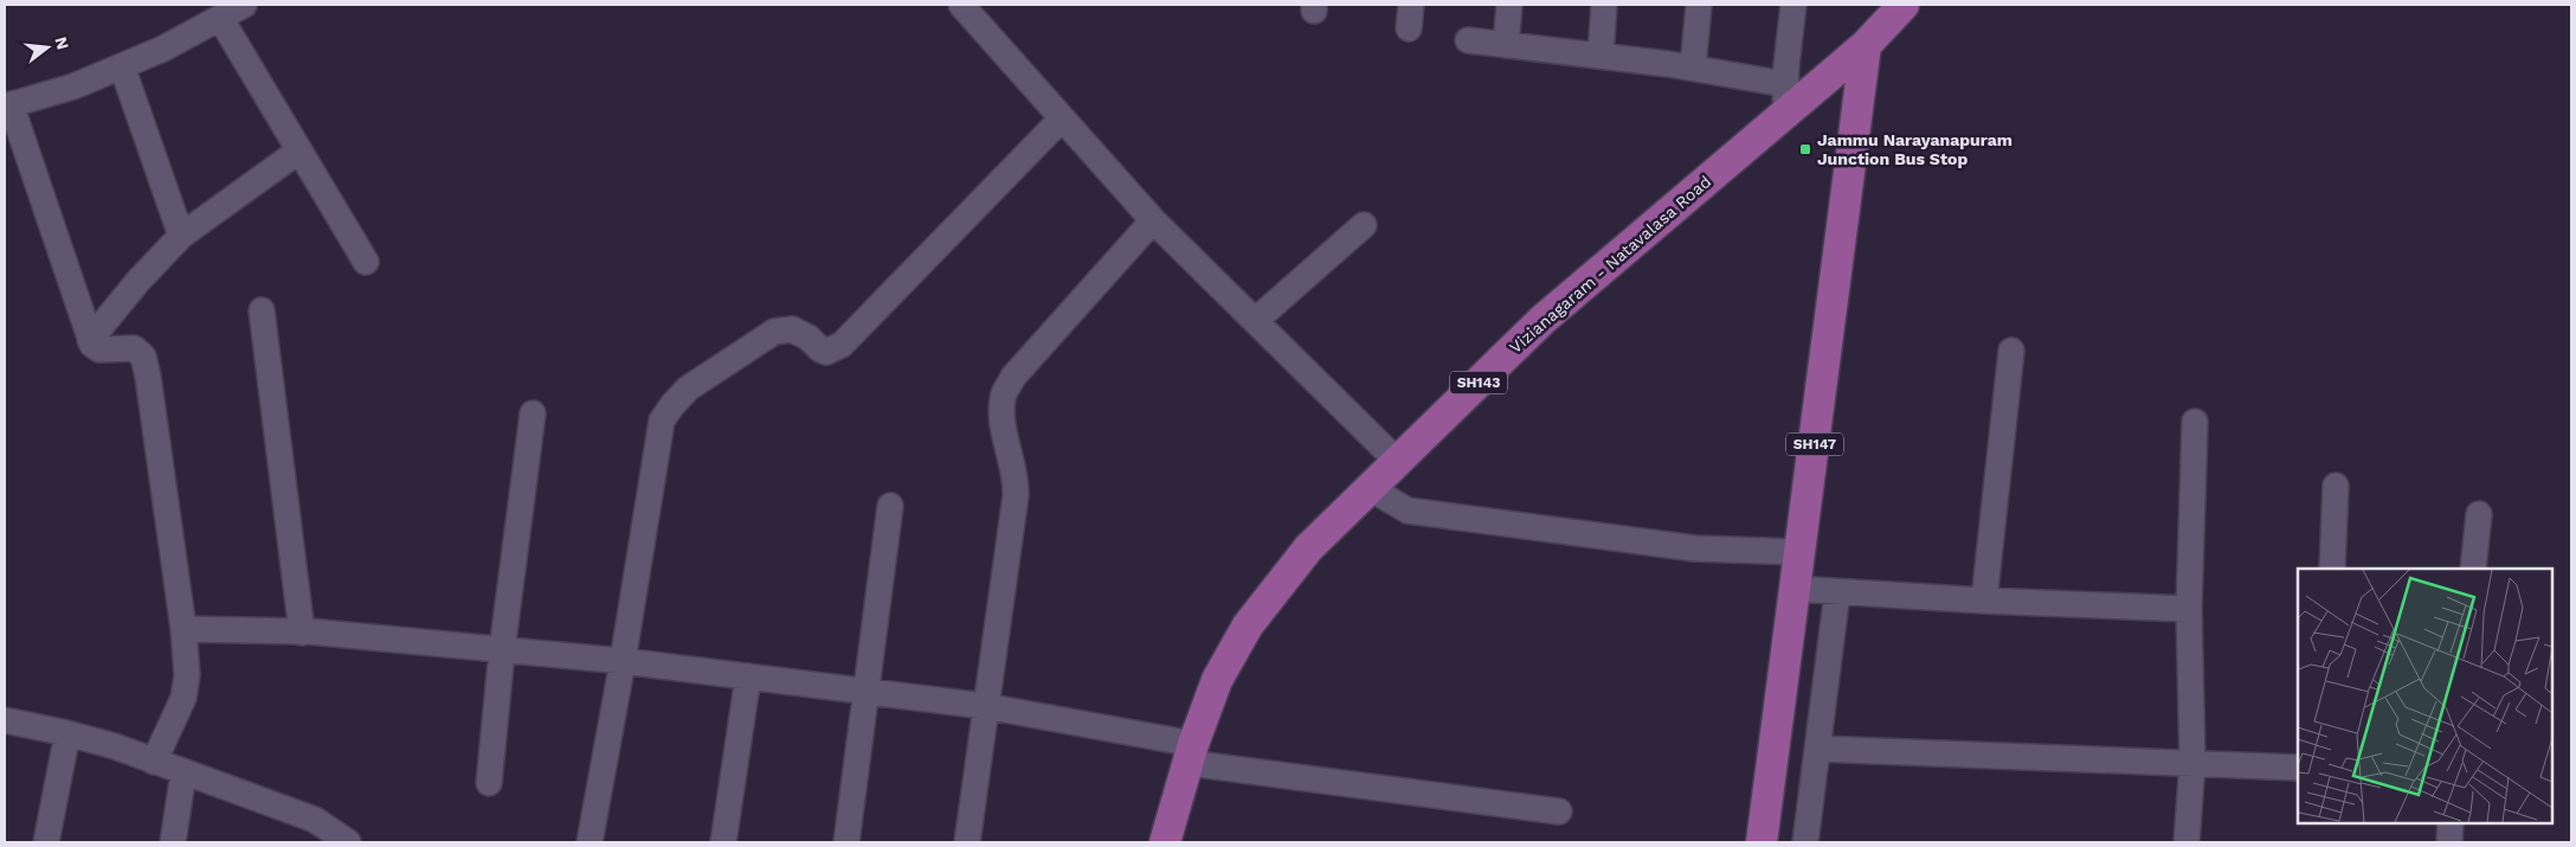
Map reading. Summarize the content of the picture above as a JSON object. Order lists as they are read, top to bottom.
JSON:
{
  "streets": {
    "main road": ["Vizianagaram - Natavalasa Road", "SH143", "SH147"]
  },
  "crossings": [
    ["Vizianagaram - Natavalasa Road", "SH147"]
  ],
  "places": {
    "transit": ["Jammu Narayanapuram Junction Bus Stop"]
  },
  "north": "right"
}
